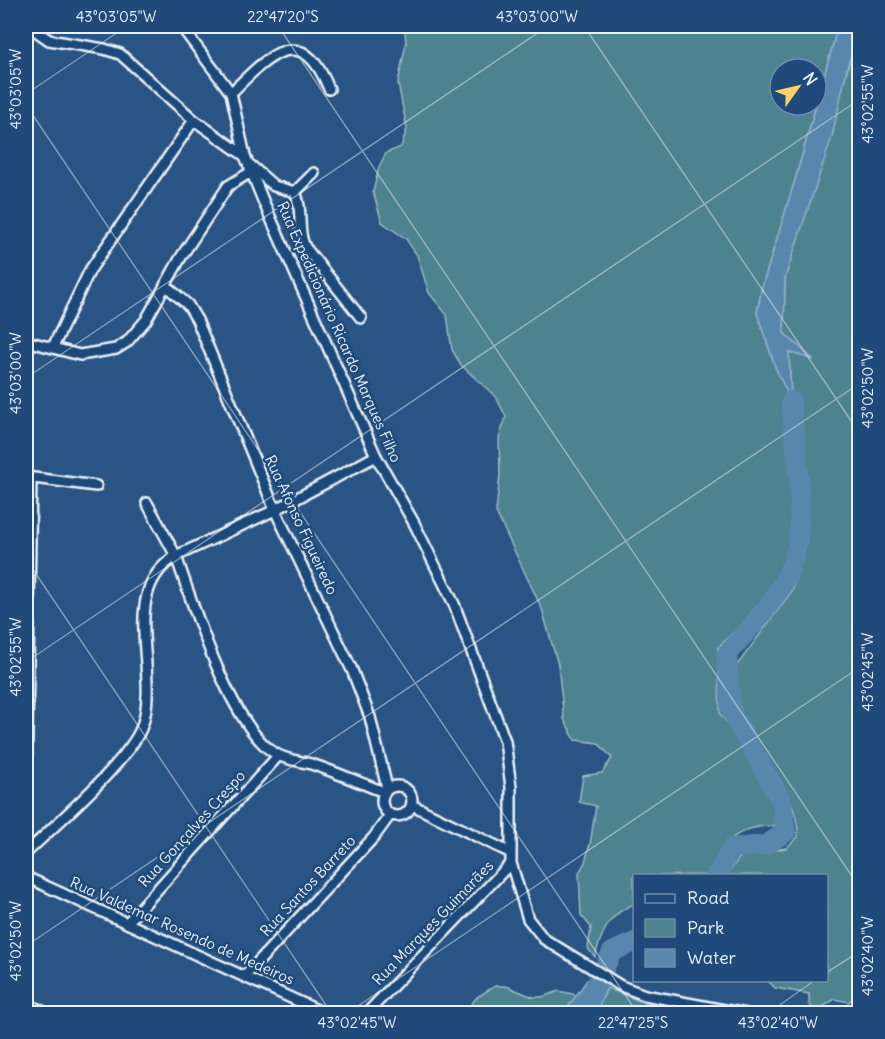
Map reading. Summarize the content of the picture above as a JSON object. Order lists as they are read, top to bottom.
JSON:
{
  "streets": {
    "street": [
      "Rua Expedicionário Ricardo Marques Filho",
      "Rua Afonso Figueiredo",
      "Rua Gonçalves Crespo",
      "Rua Santos Barreto",
      "Rua Marques Guimarães",
      "Rua Valdemar Rosendo de Medeiros"
    ]
  },
  "crossings": [
    ["Rua Expedicionário Ricardo Marques Filho", "Rua Marques Guimarães"],
    ["Rua Afonso Figueiredo", "Rua Santos Barreto"],
    ["Rua Gonçalves Crespo", "Rua Valdemar Rosendo de Medeiros"],
    ["Rua Santos Barreto", "Rua Valdemar Rosendo de Medeiros"]
  ],
  "legend": ["Road", "Park", "Water"],
  "north": "top right",
  "coordinates": [
    "43°03'05\"W",
    "22°47'20\"S",
    "43°03'00\"W",
    "43°02'55\"W",
    "43°02'50\"W",
    "43°02'45\"W",
    "43°02'40\"W",
    "22°47'25\"S"
  ]
}
